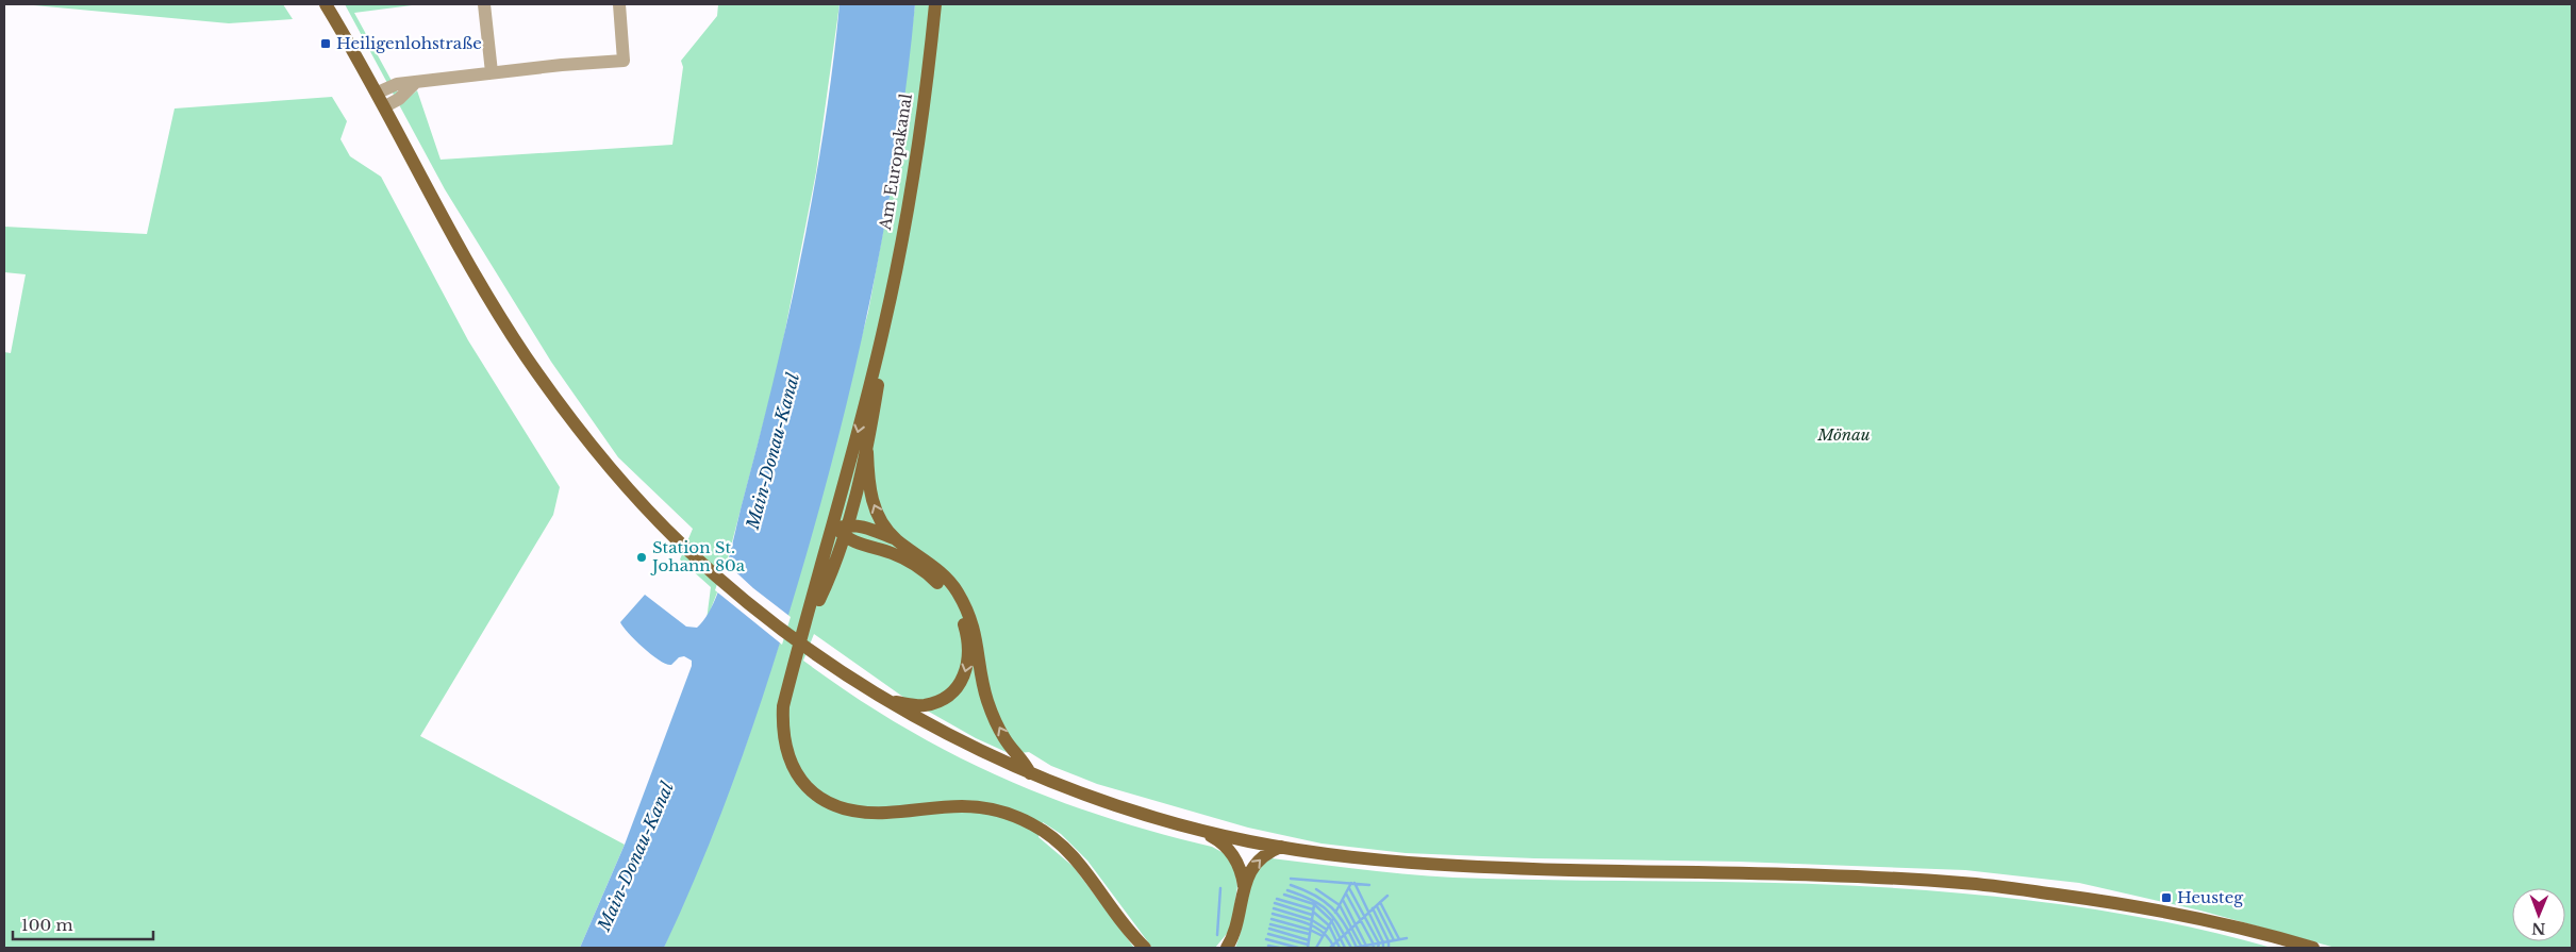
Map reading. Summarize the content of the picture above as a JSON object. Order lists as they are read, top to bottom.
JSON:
{
  "streets": {
    "main road": ["Am Europakanal"]
  },
  "water": ["Main-Donau-Kanal"],
  "parks": ["Mönau"],
  "places": {
    "transit": ["Heiligenlohstraße", "Heusteg"],
    "other": ["Station St. Johann 80a"]
  },
  "scale_bar": "100 m",
  "north": "bottom"
}
